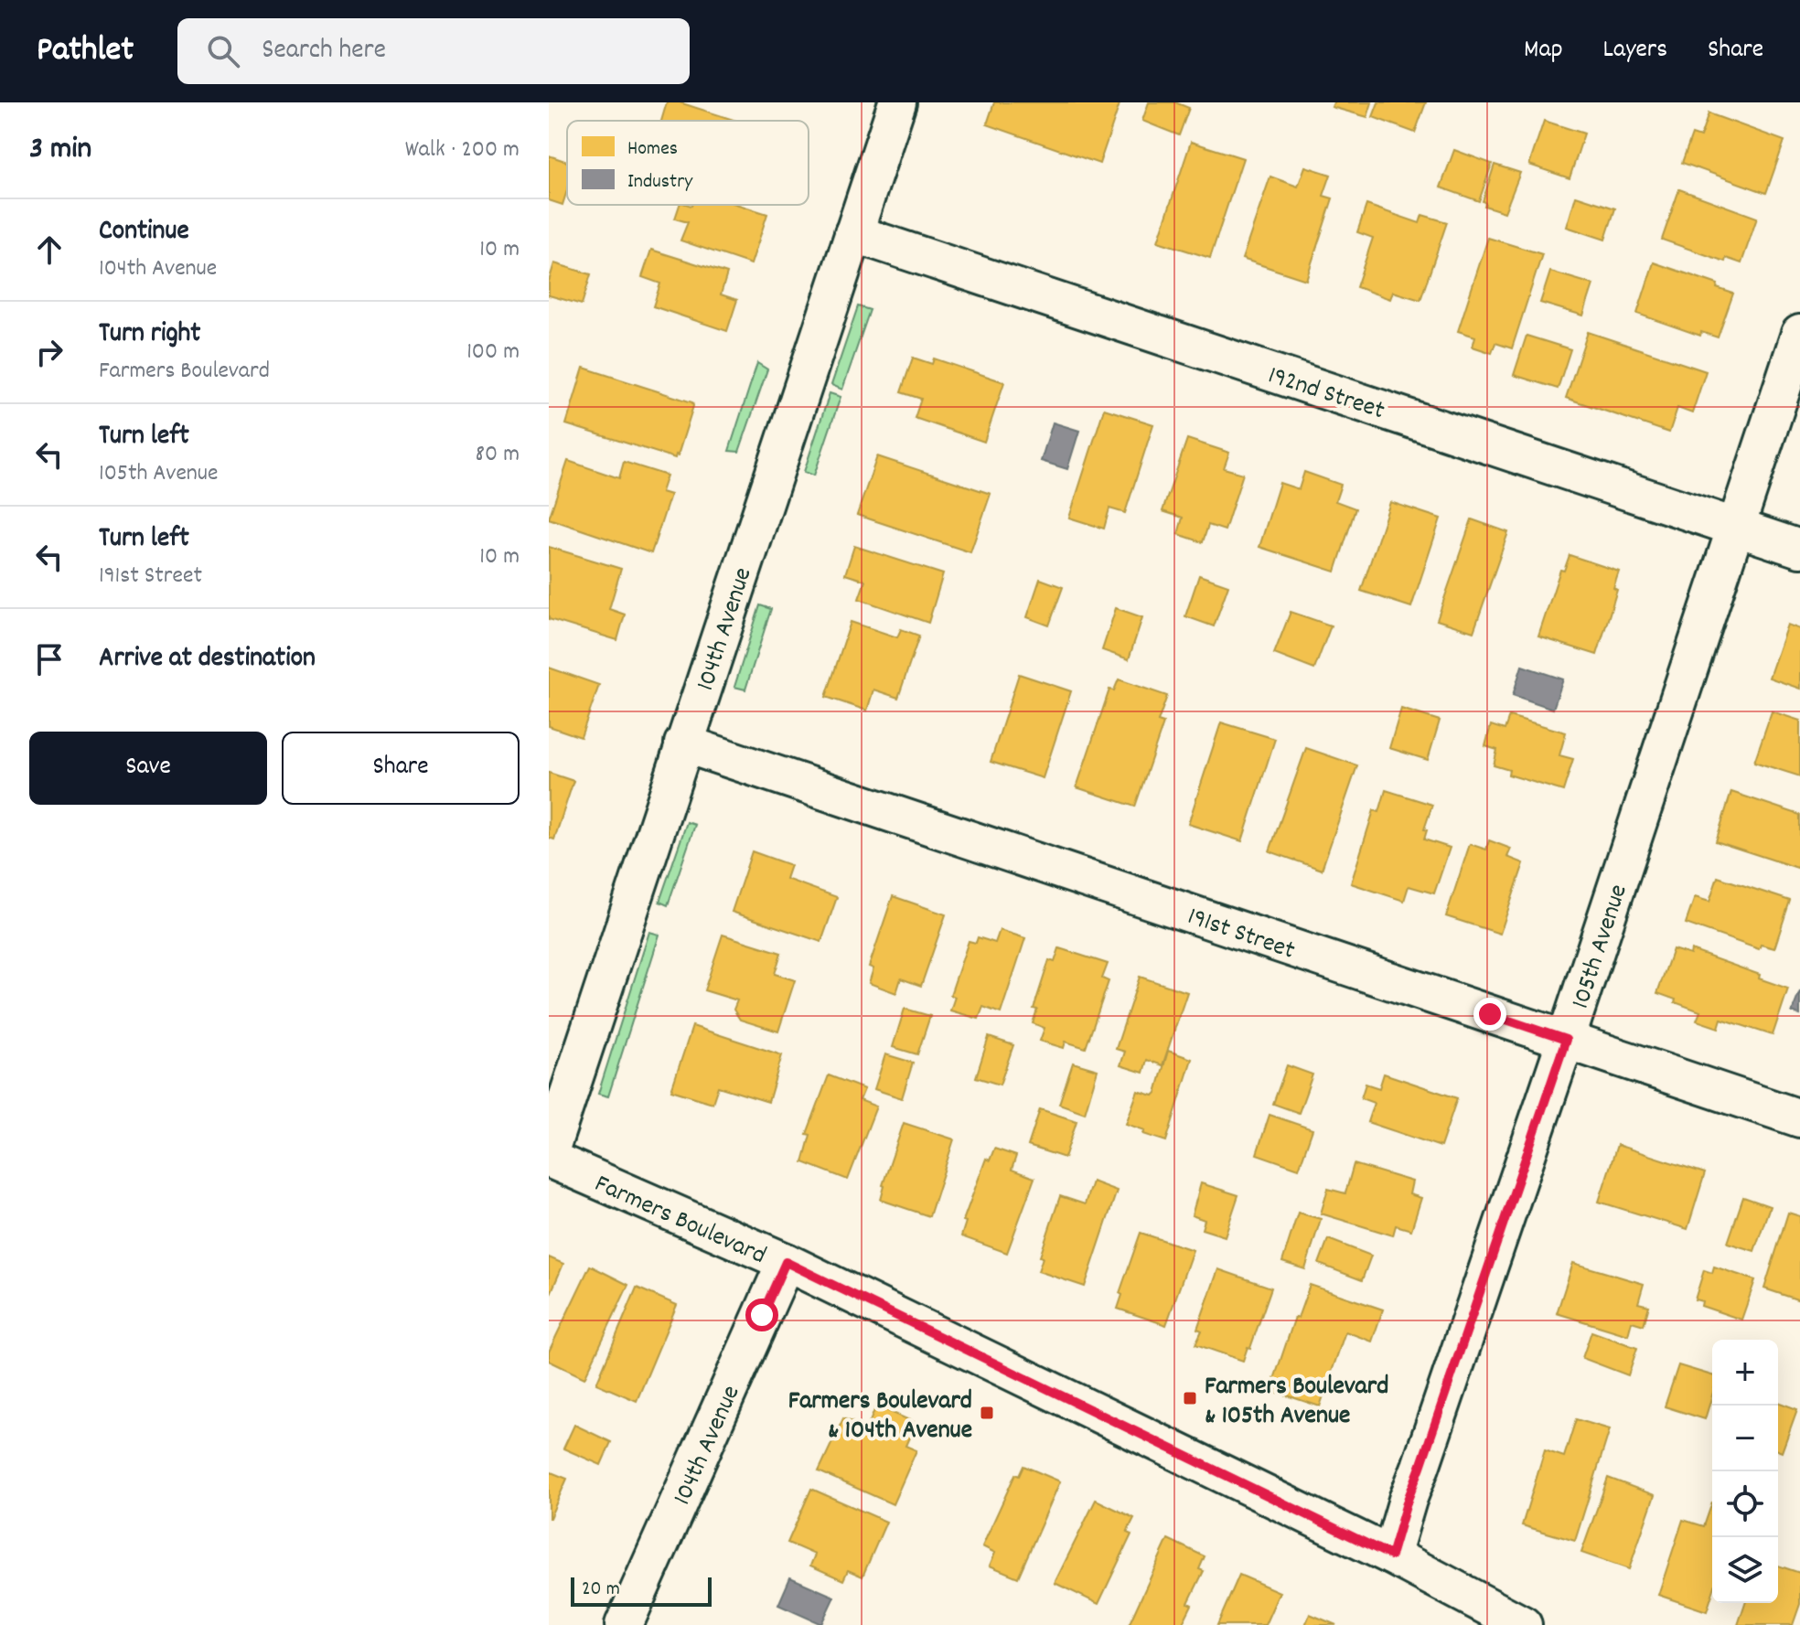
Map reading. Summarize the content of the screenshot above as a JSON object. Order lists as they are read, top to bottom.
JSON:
{
  "streets": {
    "street": [
      "192nd Street",
      "104th Avenue",
      "191st Street",
      "105th Avenue",
      "Farmers Boulevard"
    ]
  },
  "crossings": [
    ["192nd Street", "104th Avenue"],
    ["192nd Street", "105th Avenue"],
    ["104th Avenue", "191st Street"],
    ["104th Avenue", "Farmers Boulevard"],
    ["191st Street", "105th Avenue"],
    ["105th Avenue", "Farmers Boulevard"]
  ],
  "places": {
    "transit": ["Farmers Boulevard & 105th Avenue", "Farmers Boulevard & 104th Avenue"]
  },
  "legend": ["Homes", "Industry"],
  "scale_bar": "20 m",
  "page": {
    "header": "Pathlet",
    "search": "Search here",
    "nav": ["Map", "Layers", "Share"],
    "heading": ["3 min", "Walk · 200 m"],
    "list": [
      ["Continue", "104th Avenue", "10 m"],
      ["Turn right", "Farmers Boulevard", "100 m"],
      ["Turn left", "105th Avenue", "80 m"],
      ["Turn left", "191st Street", "10 m"],
      "Arrive at destination"
    ],
    "buttons": ["Save", "Share"],
    "map_buttons": ["+", "−"],
    "scale": "20 m"
  }
}
